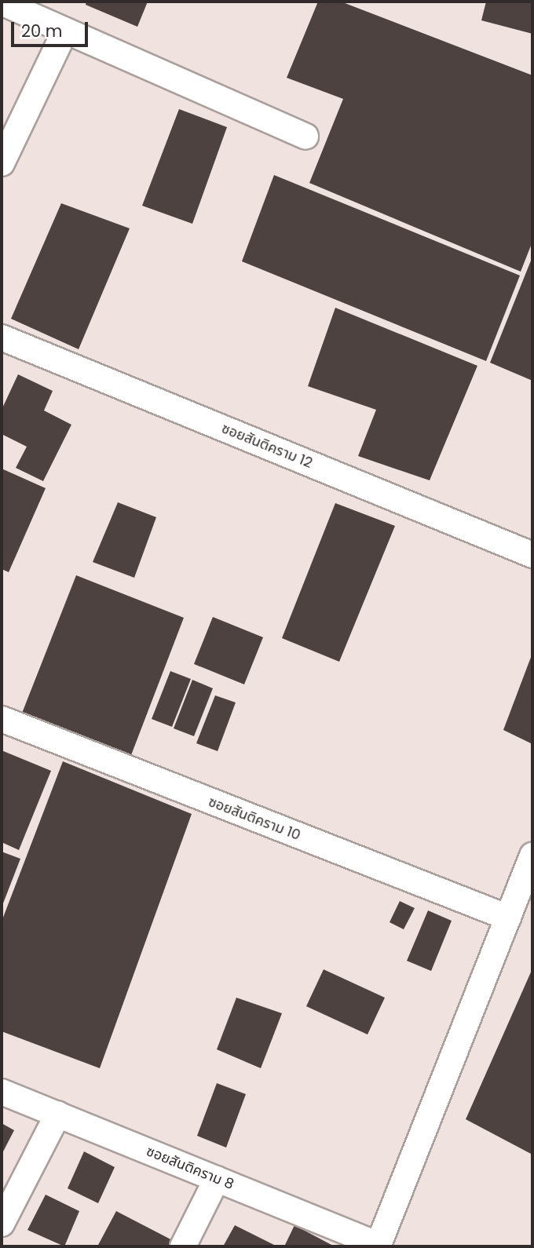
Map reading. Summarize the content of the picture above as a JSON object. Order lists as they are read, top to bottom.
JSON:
{
  "streets": {
    "street": ["ซอยสันติคราม 12", "ซอยสันติคราม 10", "ซอยสันติคราม 8"]
  },
  "scale_bar": "20 m"
}
